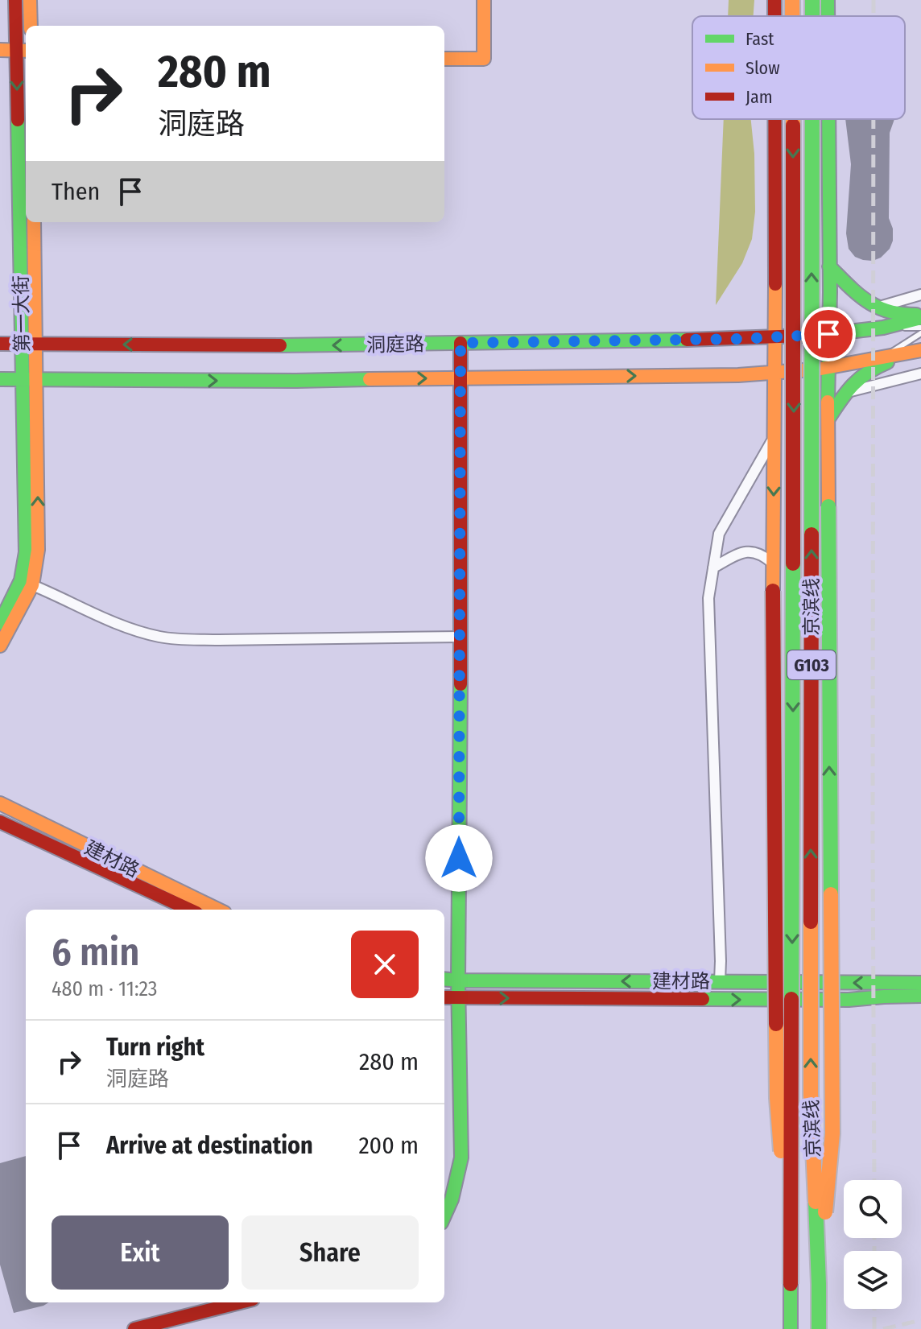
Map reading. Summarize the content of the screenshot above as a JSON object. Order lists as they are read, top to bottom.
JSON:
{
  "streets": {
    "main road": [
      "第一大街",
      "洞庭路",
      "京滨线",
      "G103",
      "建材路"
    ]
  },
  "crossings": [
    ["第一大街", "洞庭路"]
  ],
  "legend": ["Fast", "Slow", "Jam"],
  "page": {
    "turn": ["280 m", "洞庭路"],
    "then": "Then",
    "heading": ["6 min", "480 m · 11:23"],
    "list": [
      {
        "name": "Turn right",
        "note": "洞庭路",
        "value": "280 m"
      },
      {
        "name": "Arrive at destination",
        "value": "200 m"
      }
    ],
    "buttons": ["Exit", "Share"]
  }
}
